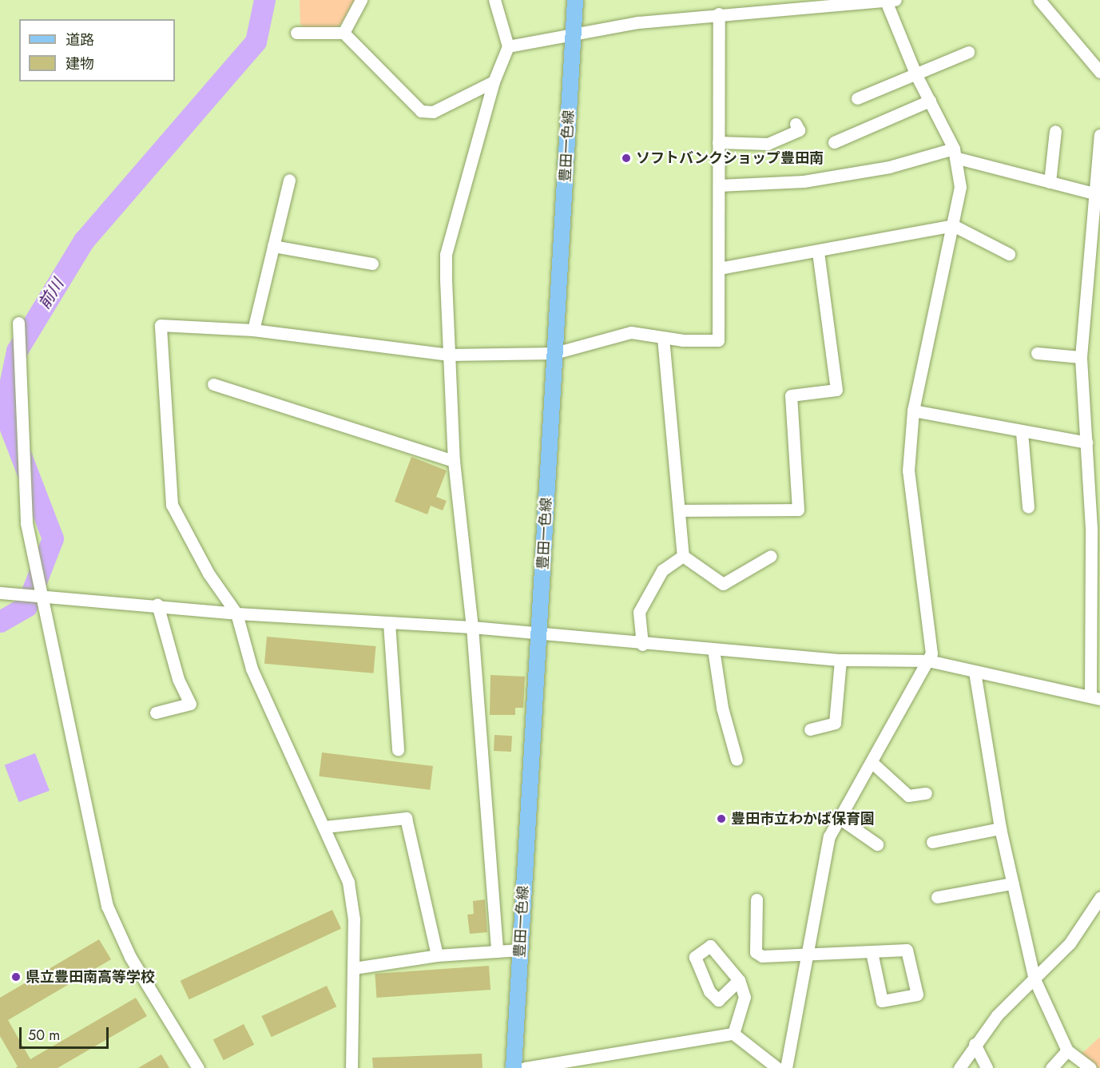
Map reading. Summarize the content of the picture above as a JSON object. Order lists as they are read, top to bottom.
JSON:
{
  "streets": {
    "main road": ["豊田一色線"]
  },
  "water": ["前川"],
  "places": ["ソフトバンクショップ豊田南", "豊田市立わかば保育園", "県立豊田南高等学校"],
  "legend": ["道路", "建物"],
  "scale_bar": "50 m"
}
